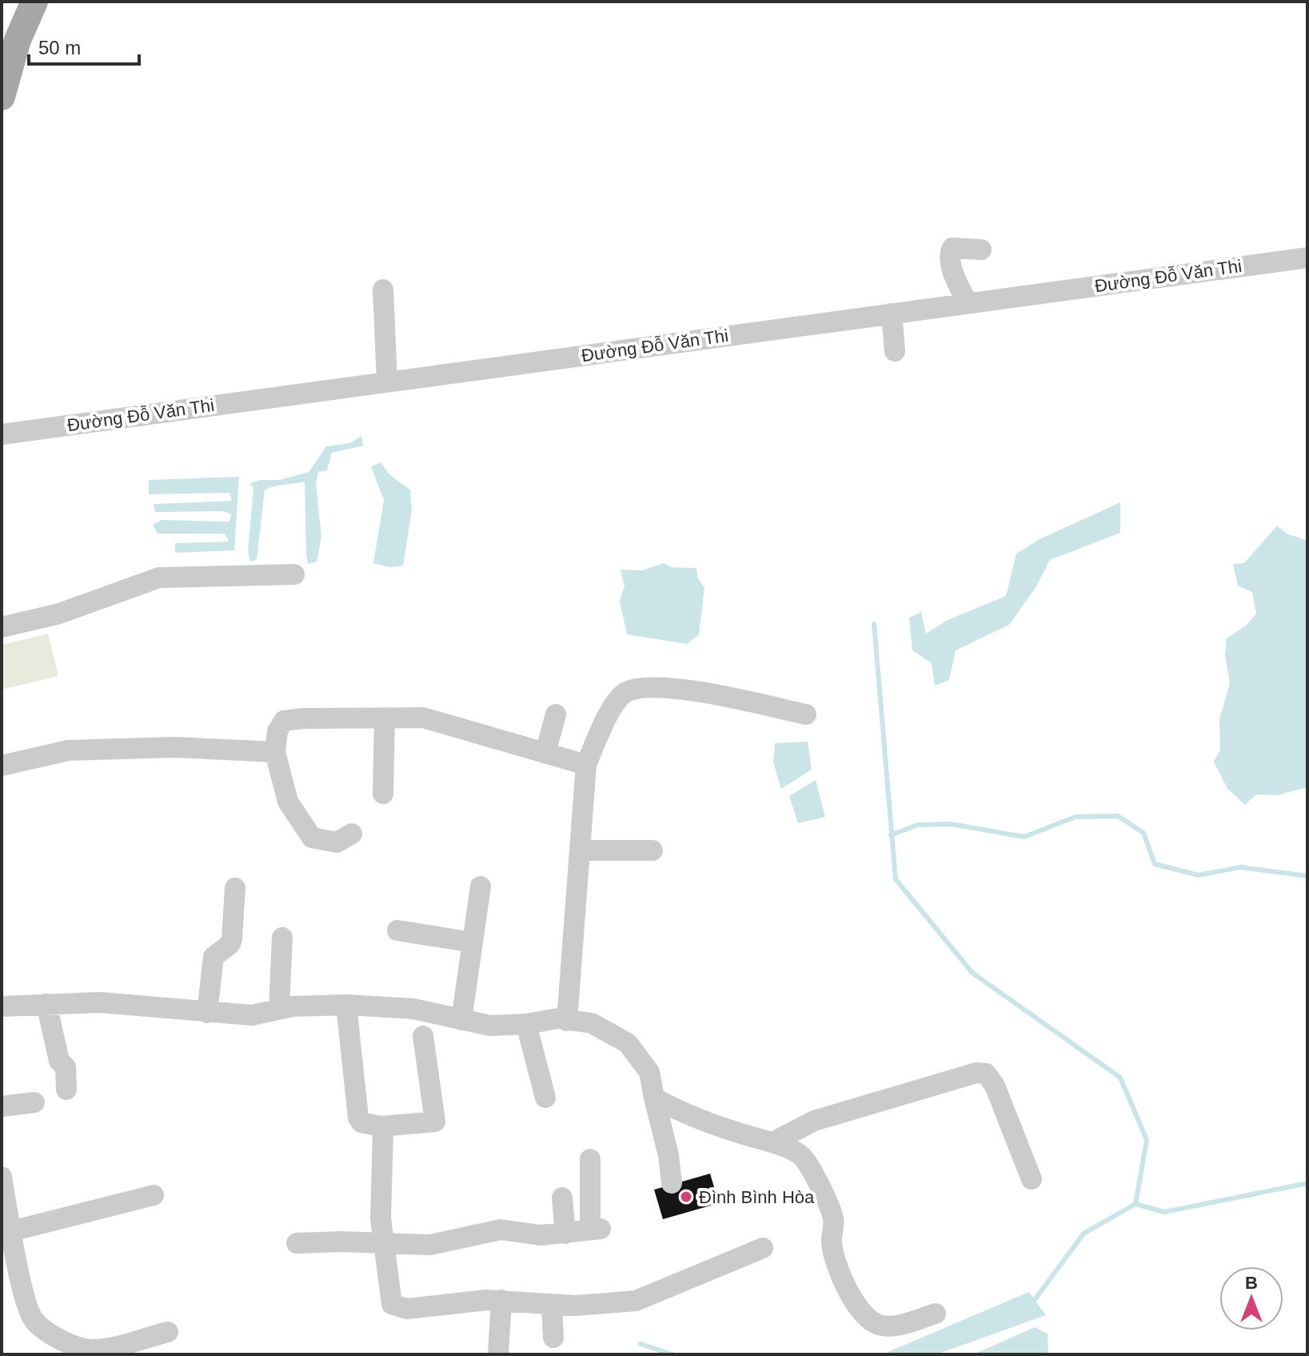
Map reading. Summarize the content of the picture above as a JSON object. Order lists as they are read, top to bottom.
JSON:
{
  "streets": {
    "street": ["Đường Đỗ Văn Thi"]
  },
  "places": ["Đình Bình Hòa"],
  "scale_bar": "50 m",
  "north": "top"
}
